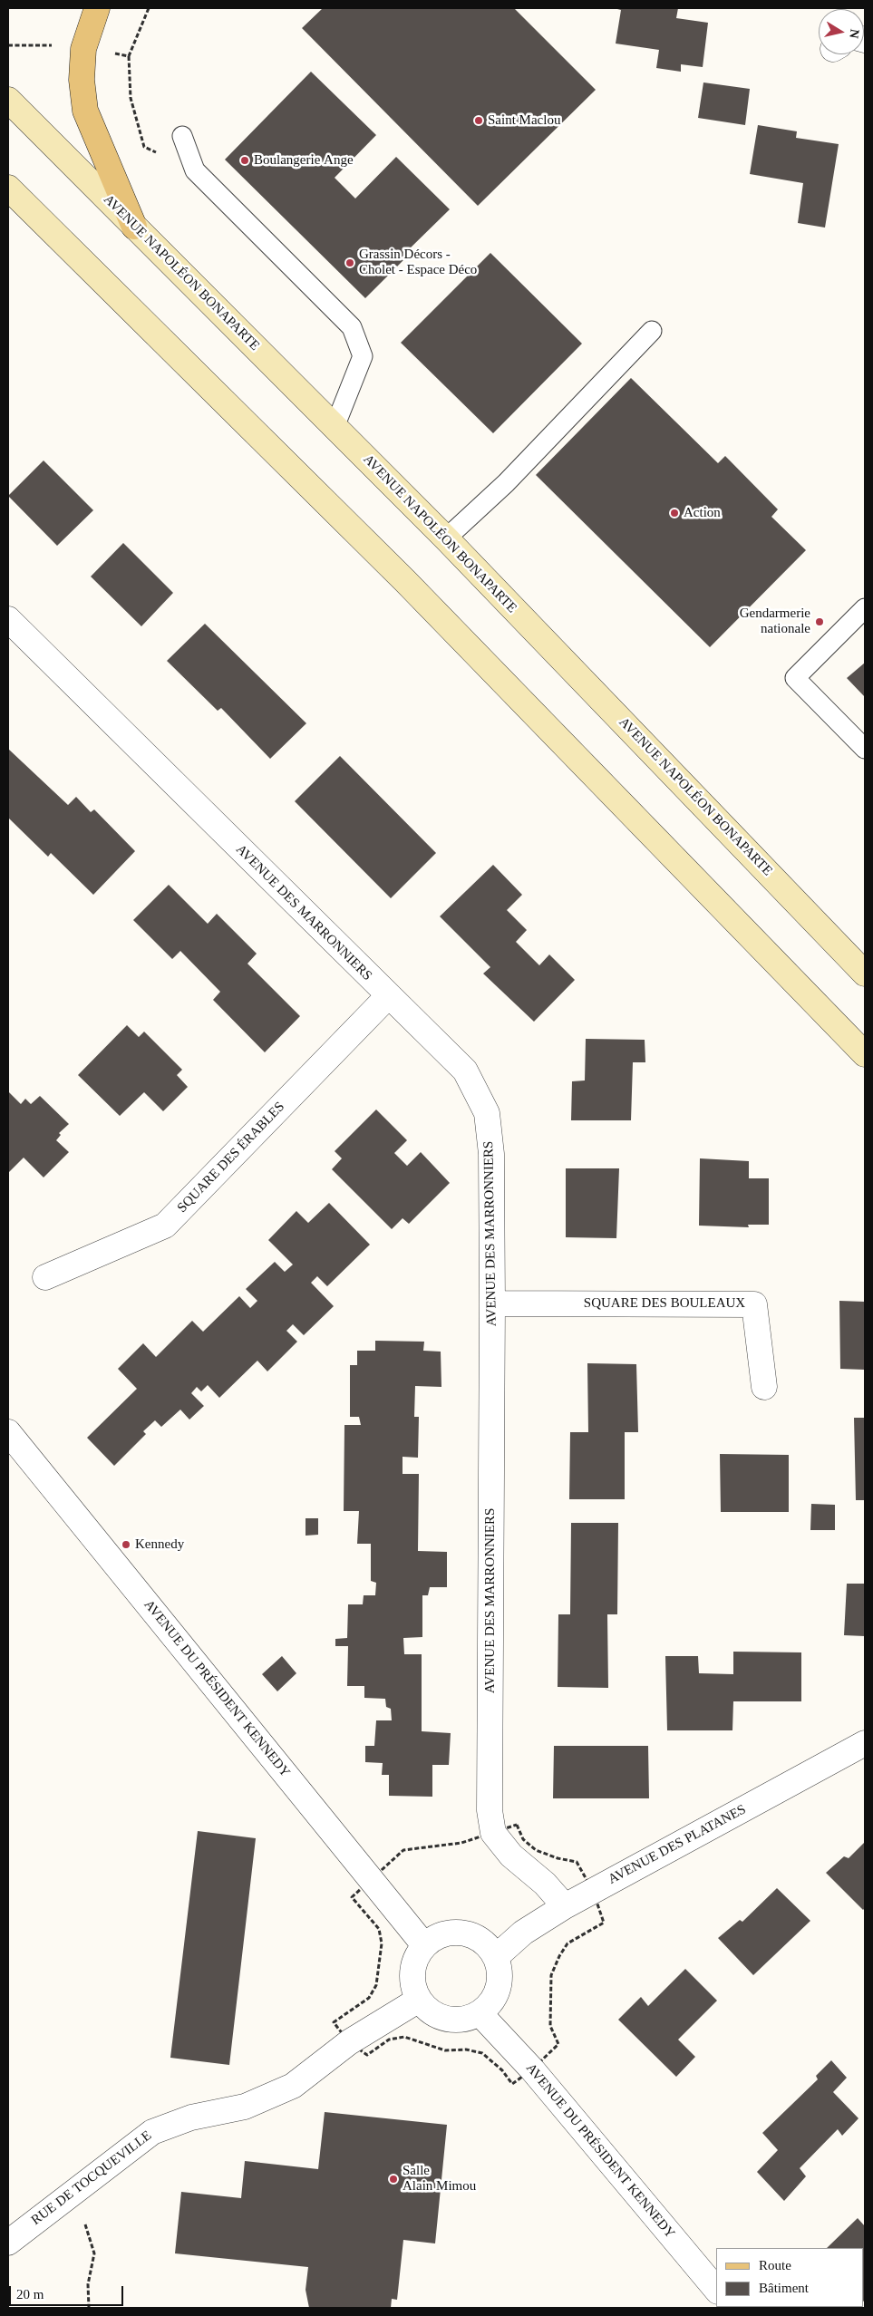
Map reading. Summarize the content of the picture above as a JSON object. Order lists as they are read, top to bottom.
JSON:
{
  "streets": {
    "main road": ["AVENUE NAPOLÉON BONAPARTE"],
    "street": [
      "AVENUE DES MARRONNIERS",
      "SQUARE DES ÉRABLES",
      "SQUARE DES BOULEAUX",
      "AVENUE DU PRÉSIDENT KENNEDY",
      "AVENUE DES PLATANES",
      "RUE DE TOCQUEVILLE"
    ]
  },
  "crossings": [
    ["AVENUE DES MARRONNIERS", "SQUARE DES ÉRABLES"],
    ["AVENUE DES MARRONNIERS", "SQUARE DES BOULEAUX"],
    ["AVENUE DES MARRONNIERS", "AVENUE DES PLATANES"],
    ["AVENUE DU PRÉSIDENT KENNEDY", "AVENUE DES PLATANES"],
    ["AVENUE DU PRÉSIDENT KENNEDY", "RUE DE TOCQUEVILLE"],
    ["AVENUE DES PLATANES", "RUE DE TOCQUEVILLE"]
  ],
  "places": [
    "Saint Maclou",
    "Boulangerie Ange",
    "Grassin Décors - Cholet - Espace Déco",
    "Action",
    "Gendarmerie nationale",
    "Kennedy",
    "Salle Alain Mimou"
  ],
  "legend": ["Route", "Bâtiment"],
  "scale_bar": "20 m",
  "north": "right"
}
